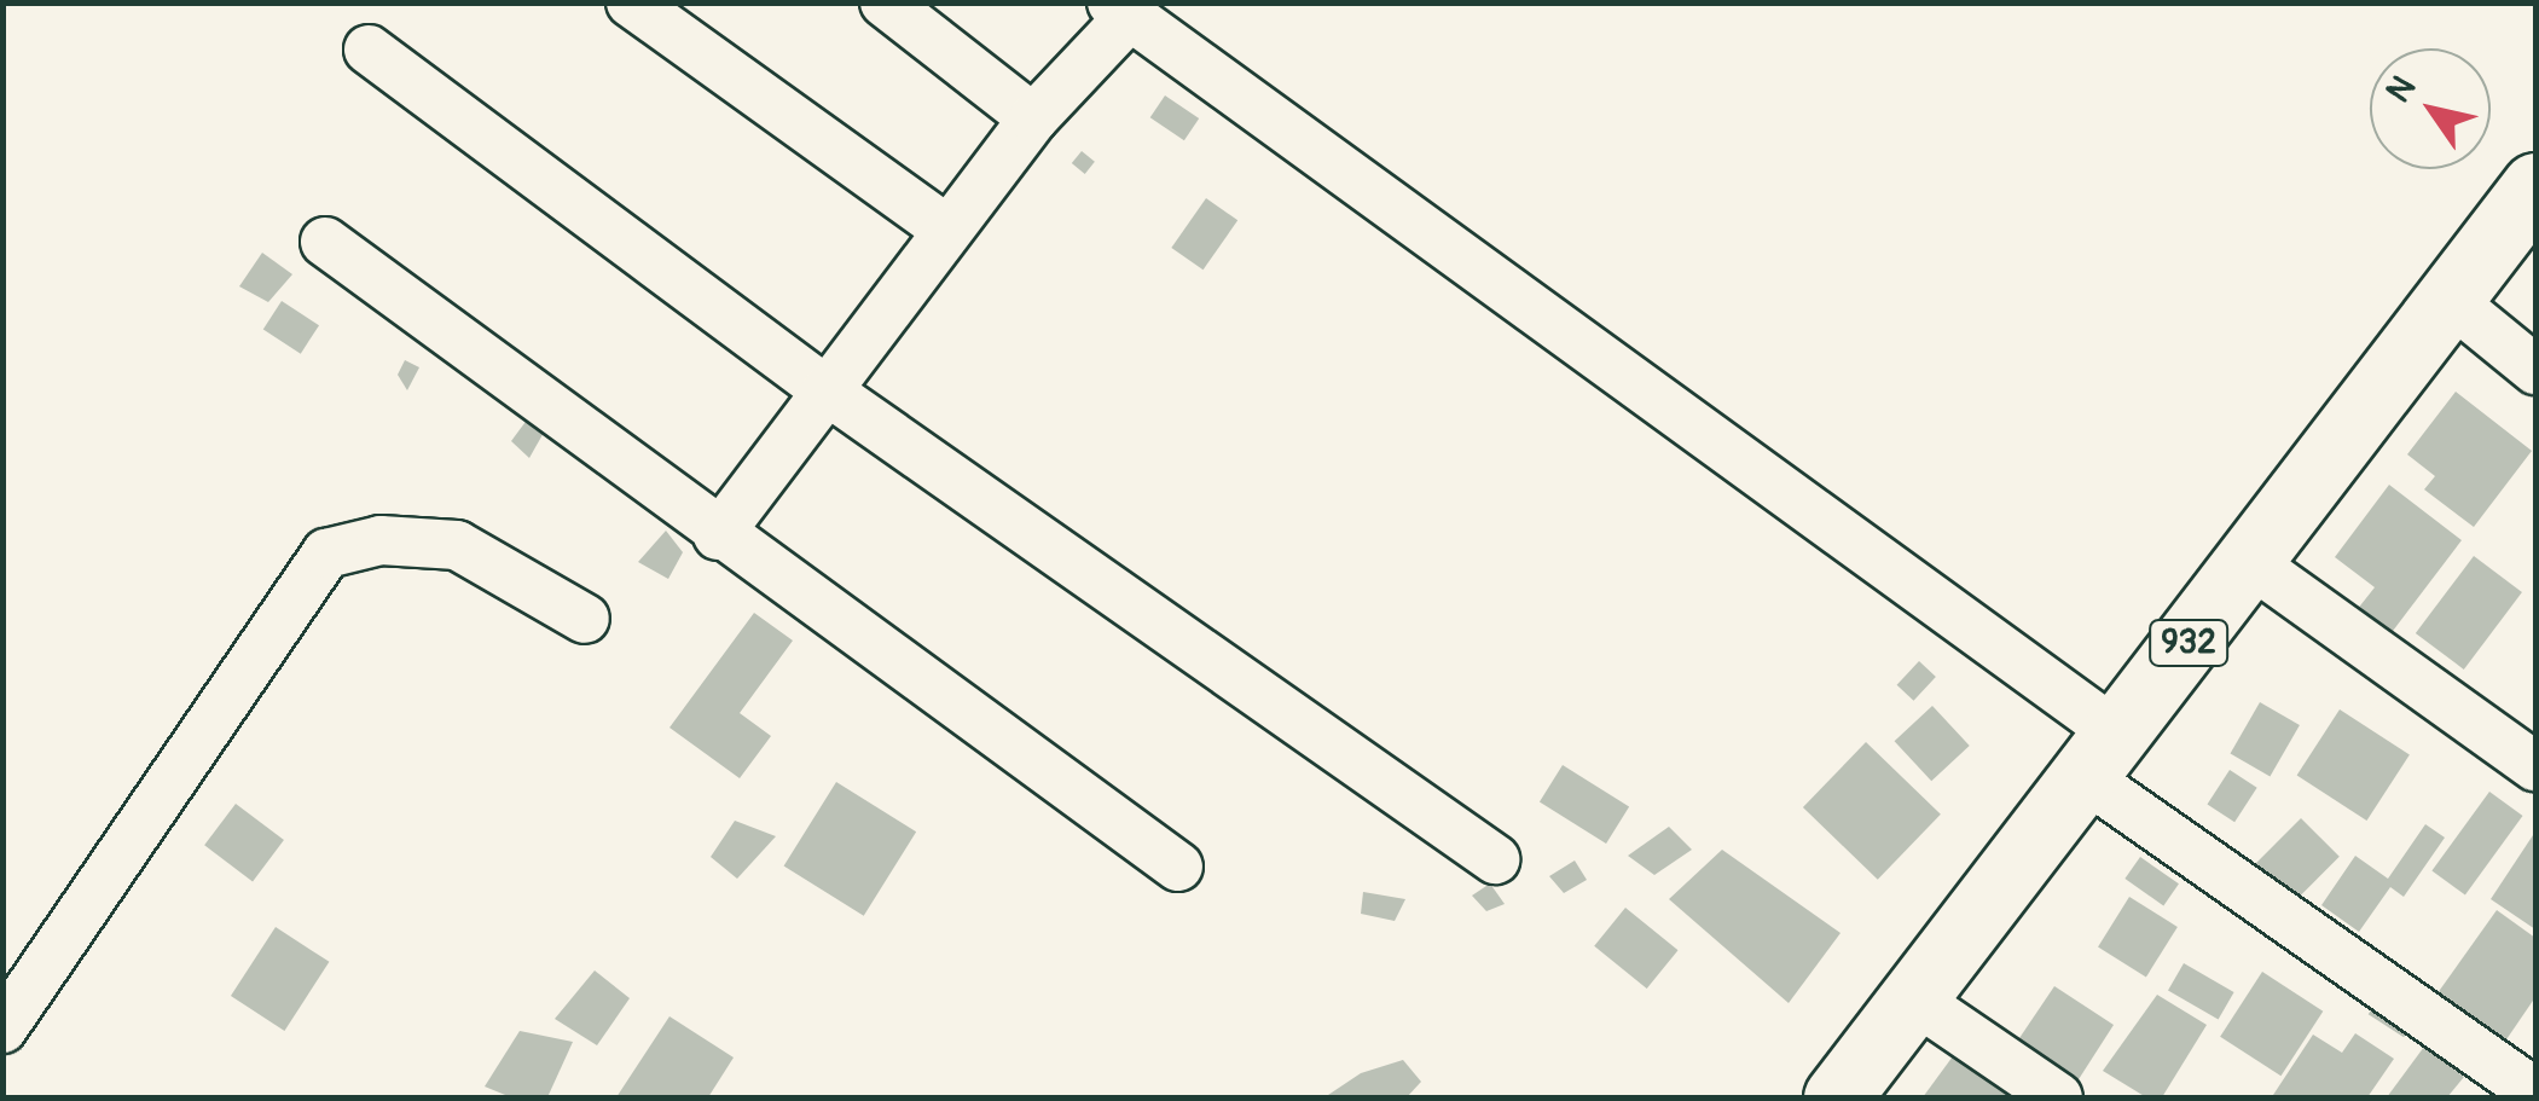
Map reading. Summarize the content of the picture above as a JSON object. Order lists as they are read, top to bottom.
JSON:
{
  "streets": {
    "main road": ["932"]
  },
  "north": "top left"
}
